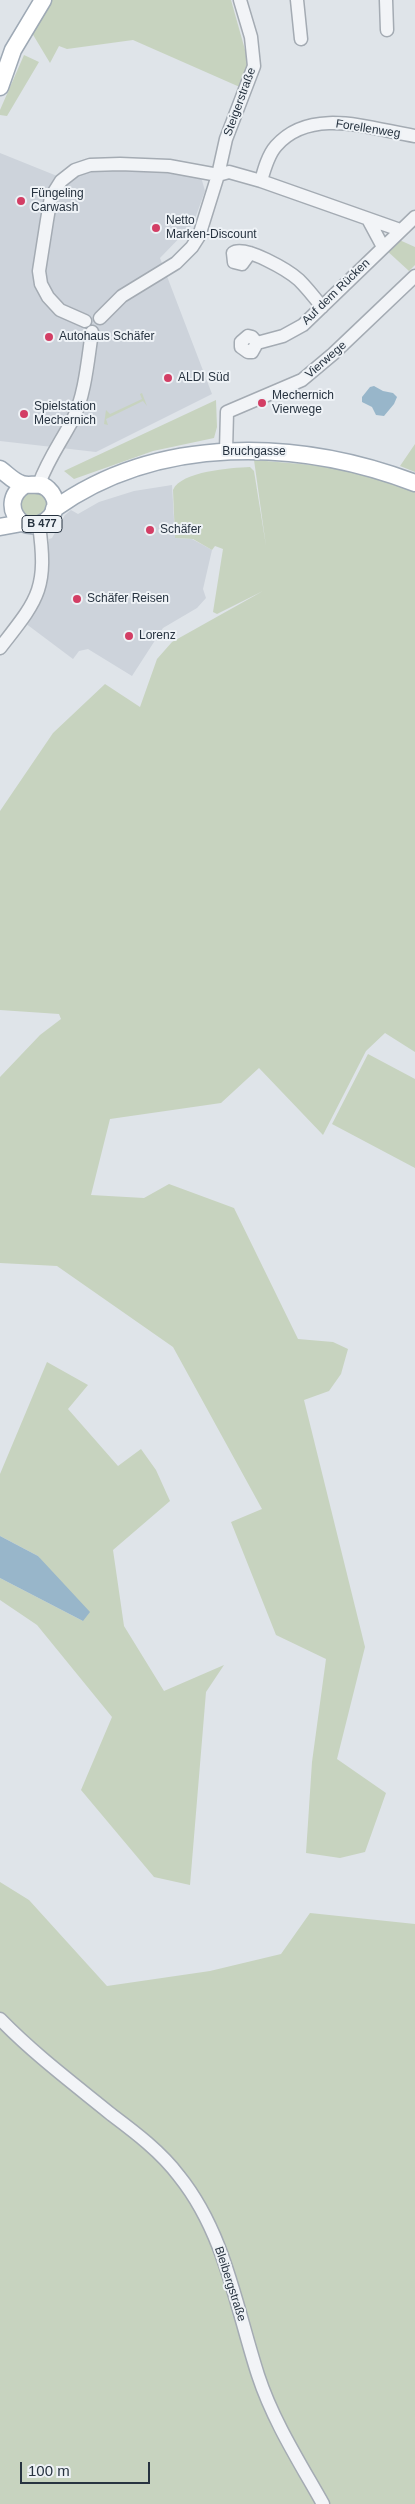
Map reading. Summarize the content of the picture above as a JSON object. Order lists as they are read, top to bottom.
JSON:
{
  "streets": {
    "main road": ["Bruchgasse", "B 477"],
    "street": [
      "Steigerstraße",
      "Forellenweg",
      "Auf dem Rücken",
      "Vierwege",
      "Bleibergstraße"
    ]
  },
  "crossings": [
    ["Vierwege", "Bruchgasse"],
    ["Bruchgasse", "B 477"]
  ],
  "places": [
    "Füngeling Carwash",
    "Netto Marken-Discount",
    "Autohaus Schäfer",
    "ALDI Süd",
    "Mechernich Vierwege",
    "Spielstation Mechernich",
    "Schäfer",
    "Schäfer Reisen",
    "Lorenz"
  ],
  "scale_bar": "100 m"
}
